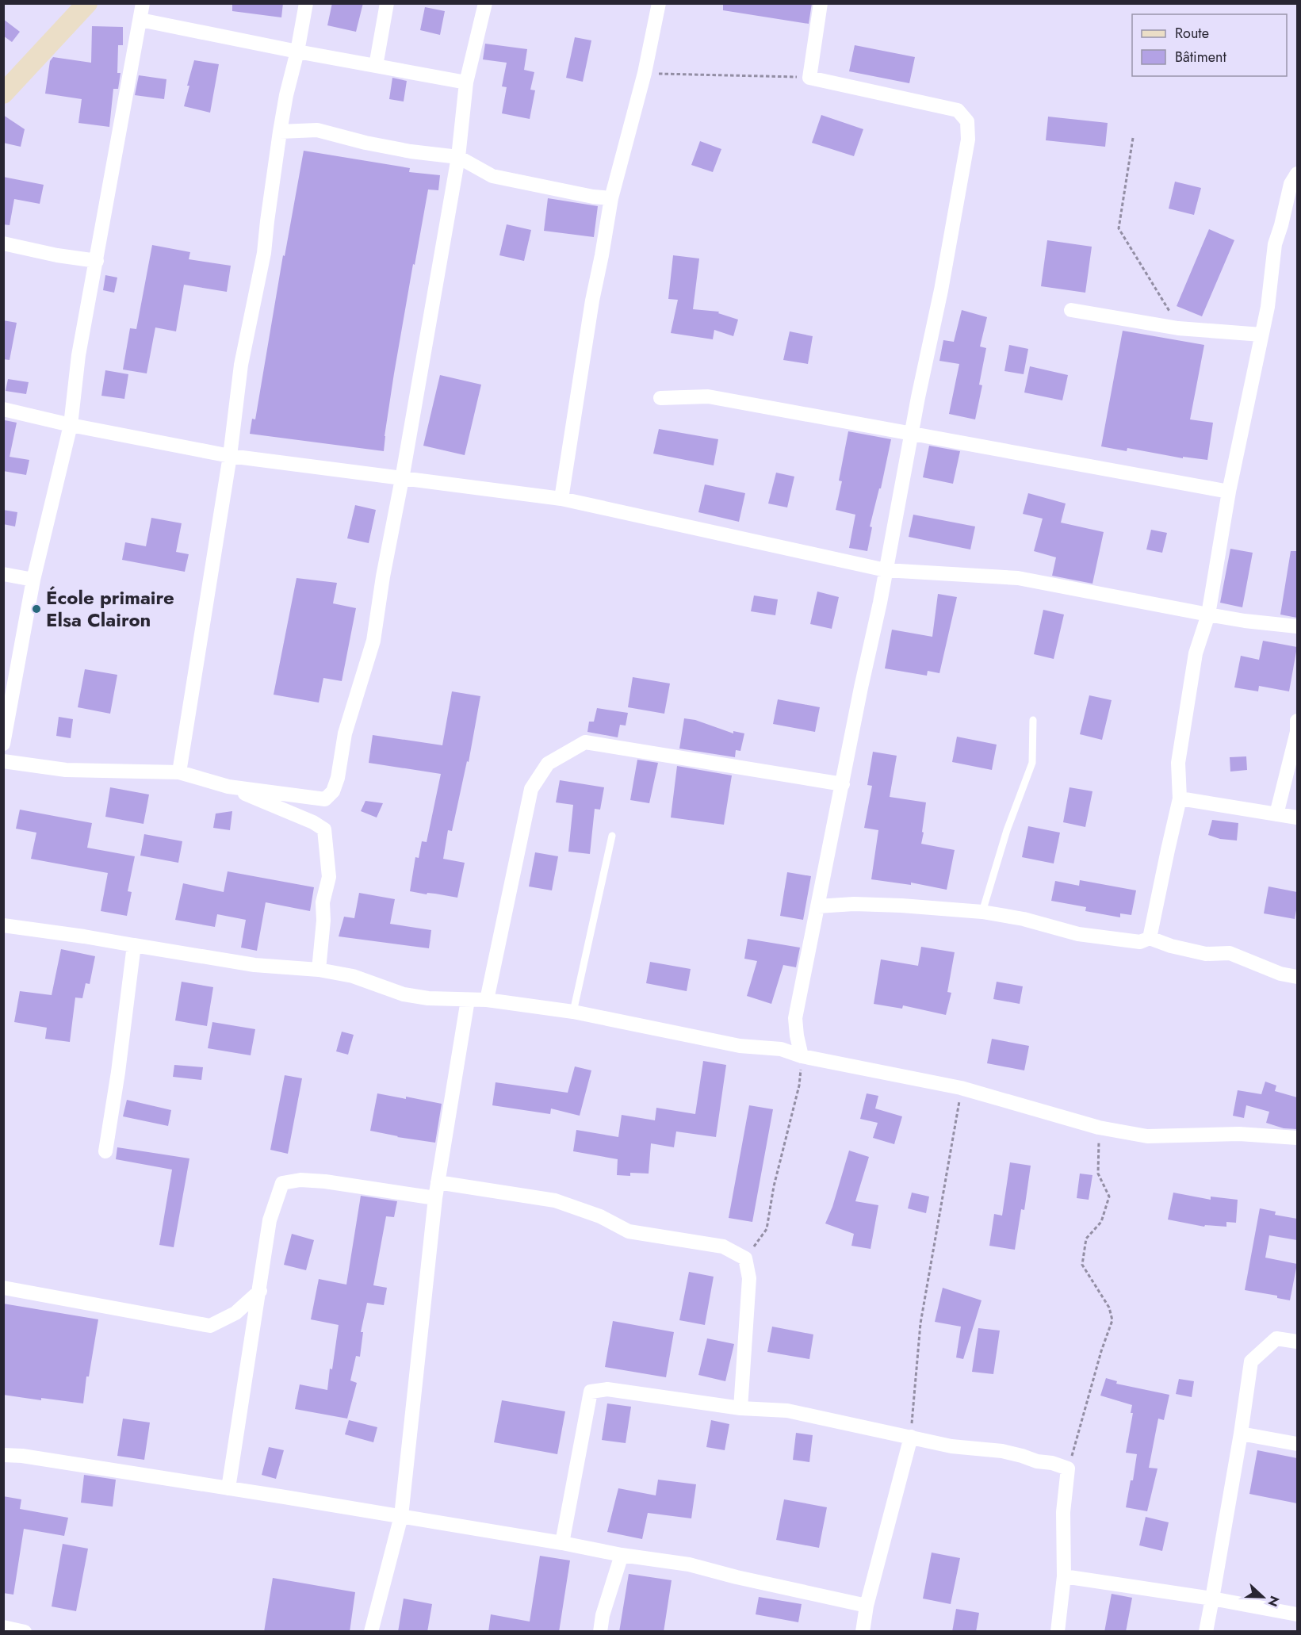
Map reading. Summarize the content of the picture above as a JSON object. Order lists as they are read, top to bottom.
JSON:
{
  "places": ["École primaire Elsa Clairon"],
  "legend": ["Route", "Bâtiment"],
  "north": "right"
}
